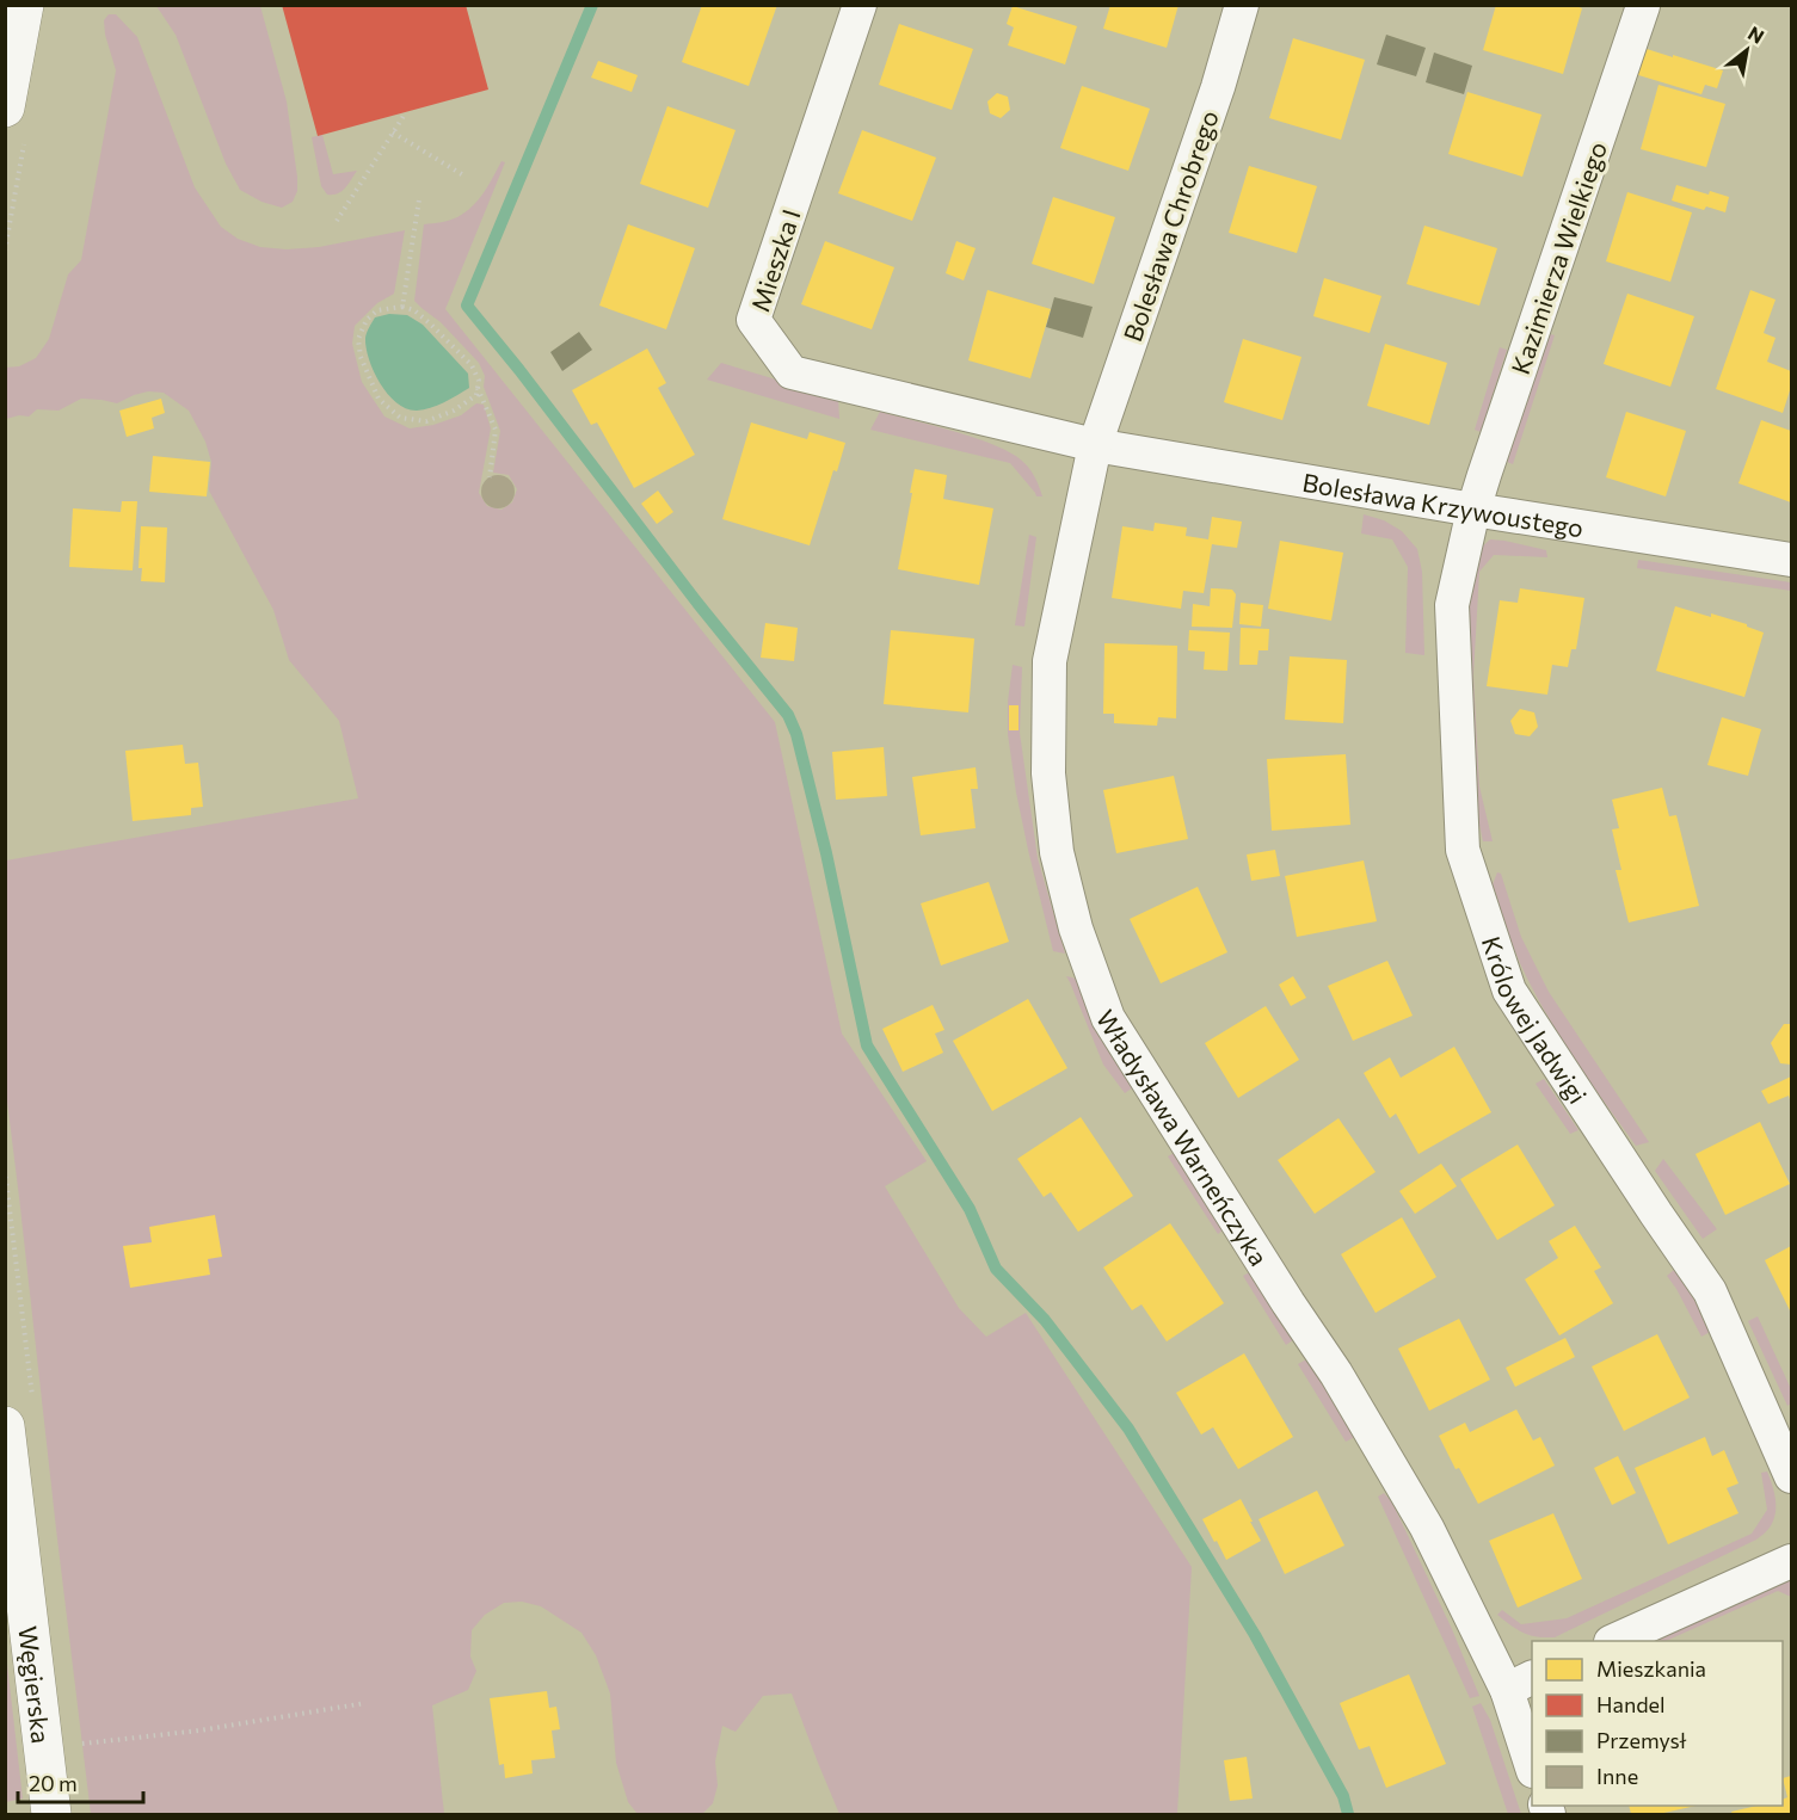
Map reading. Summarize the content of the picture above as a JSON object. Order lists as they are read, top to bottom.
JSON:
{
  "streets": {
    "main road": ["Węgierska"],
    "street": [
      "Bolesława Chrobrego",
      "Kazimierza Wielkiego",
      "Mieszka I",
      "Bolesława Krzywoustego",
      "Królowej Jadwigi",
      "Władysława Warneńczyka"
    ]
  },
  "crossings": [
    ["Bolesława Chrobrego", "Mieszka I"],
    ["Bolesława Chrobrego", "Bolesława Krzywoustego"],
    ["Bolesława Chrobrego", "Władysława Warneńczyka"],
    ["Kazimierza Wielkiego", "Bolesława Krzywoustego"],
    ["Kazimierza Wielkiego", "Królowej Jadwigi"],
    ["Mieszka I", "Bolesława Krzywoustego"],
    ["Mieszka I", "Władysława Warneńczyka"],
    ["Bolesława Krzywoustego", "Królowej Jadwigi"],
    ["Bolesława Krzywoustego", "Władysława Warneńczyka"]
  ],
  "legend": [
    "Mieszkania",
    "Handel",
    "Przemysł",
    "Inne"
  ],
  "scale_bar": "20 m",
  "north": "top right"
}
